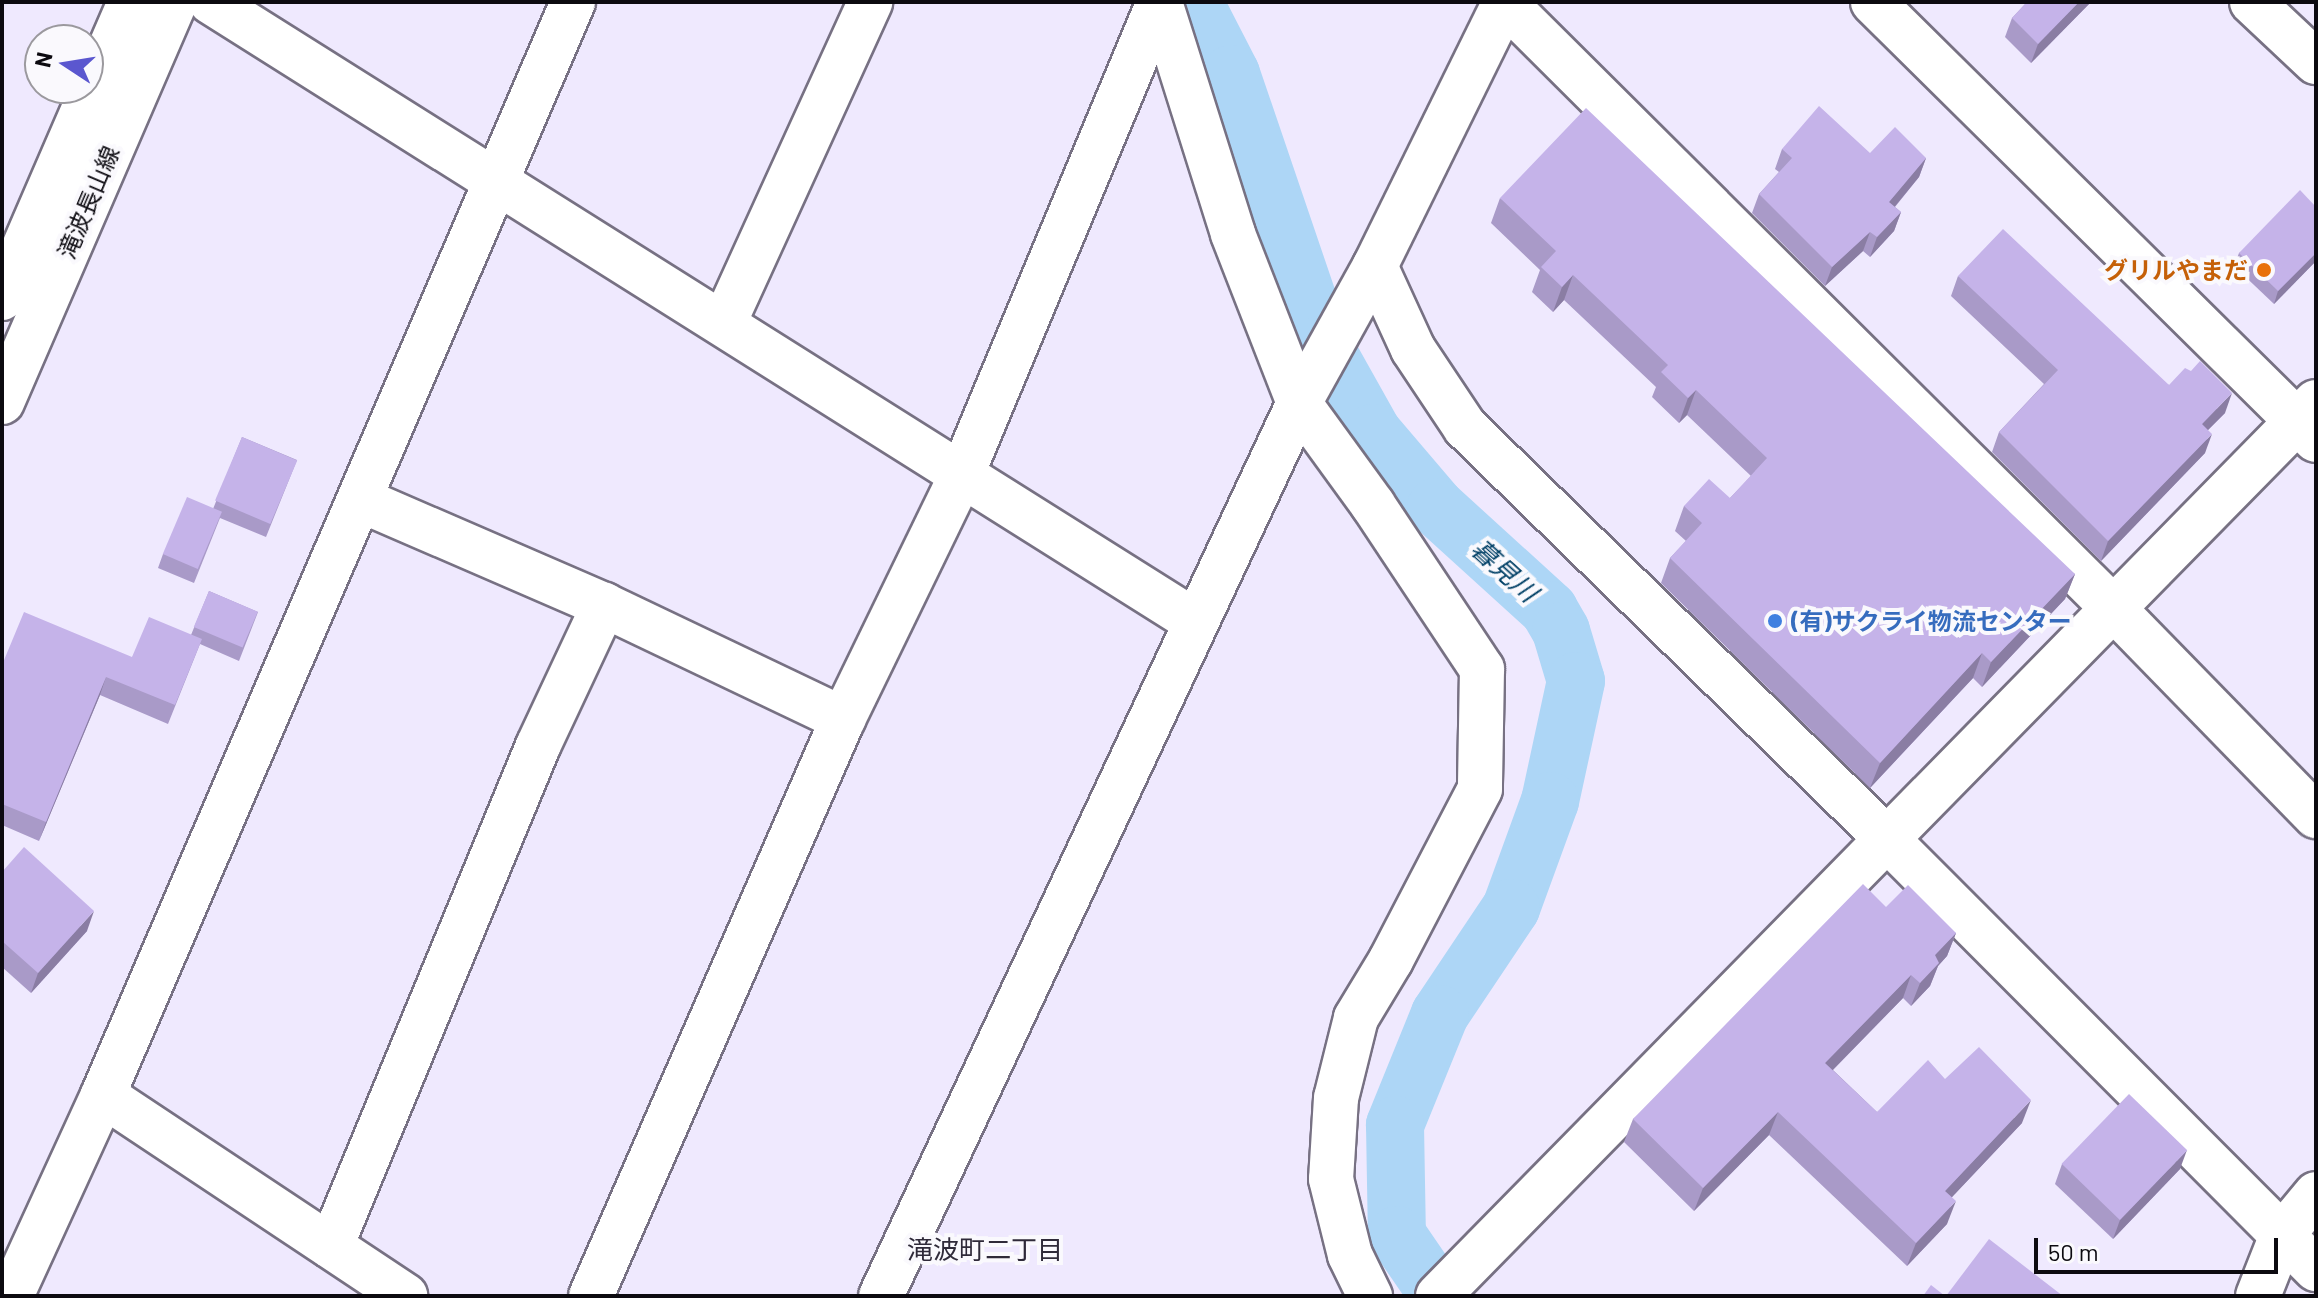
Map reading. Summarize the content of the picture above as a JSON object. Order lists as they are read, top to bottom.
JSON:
{
  "streets": {
    "street": ["滝波長山線"]
  },
  "districts": ["滝波町二丁目"],
  "water": ["暮見川"],
  "places": ["グリルやまだ", "(有)サクライ物流センター"],
  "scale_bar": "50 m",
  "north": "left"
}
